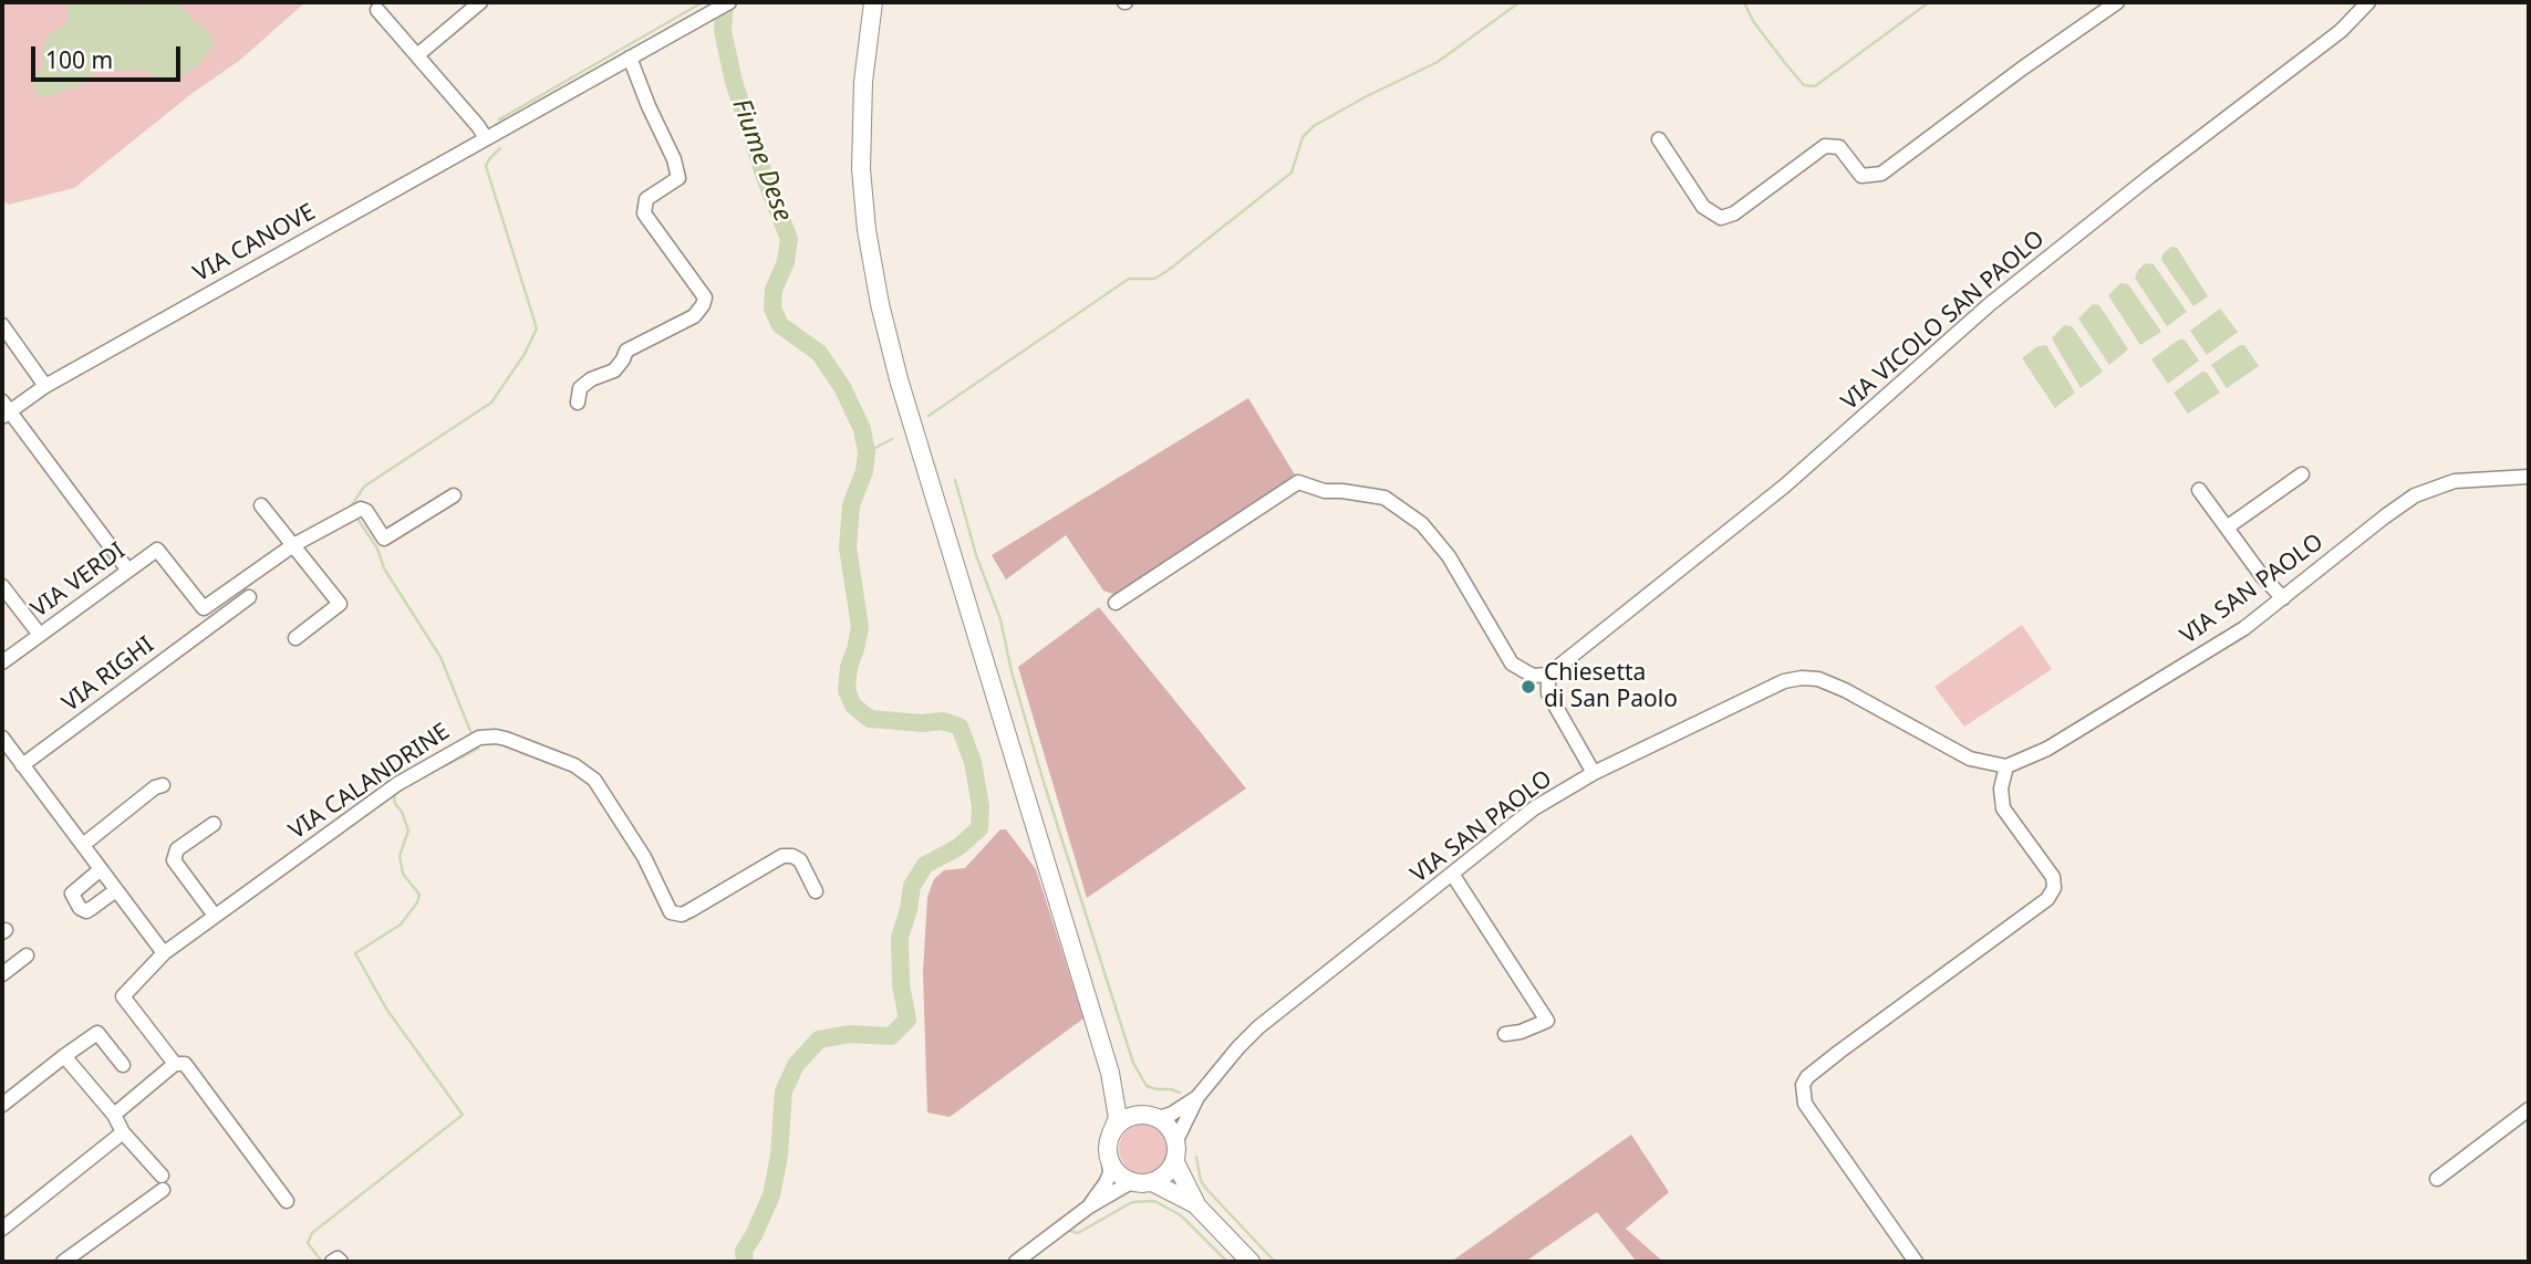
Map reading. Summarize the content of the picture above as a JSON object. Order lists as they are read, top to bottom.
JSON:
{
  "streets": {
    "street": [
      "VIA CANOVE",
      "VIA VICOLO SAN PAOLO",
      "VIA VERDI",
      "VIA SAN PAOLO",
      "VIA RIGHI",
      "VIA CALANDRINE"
    ]
  },
  "crossings": [
    ["VIA VERDI", "VIA RIGHI"]
  ],
  "water": ["Fiume Dese"],
  "places": ["Chiesetta di San Paolo"],
  "scale_bar": "100 m"
}
